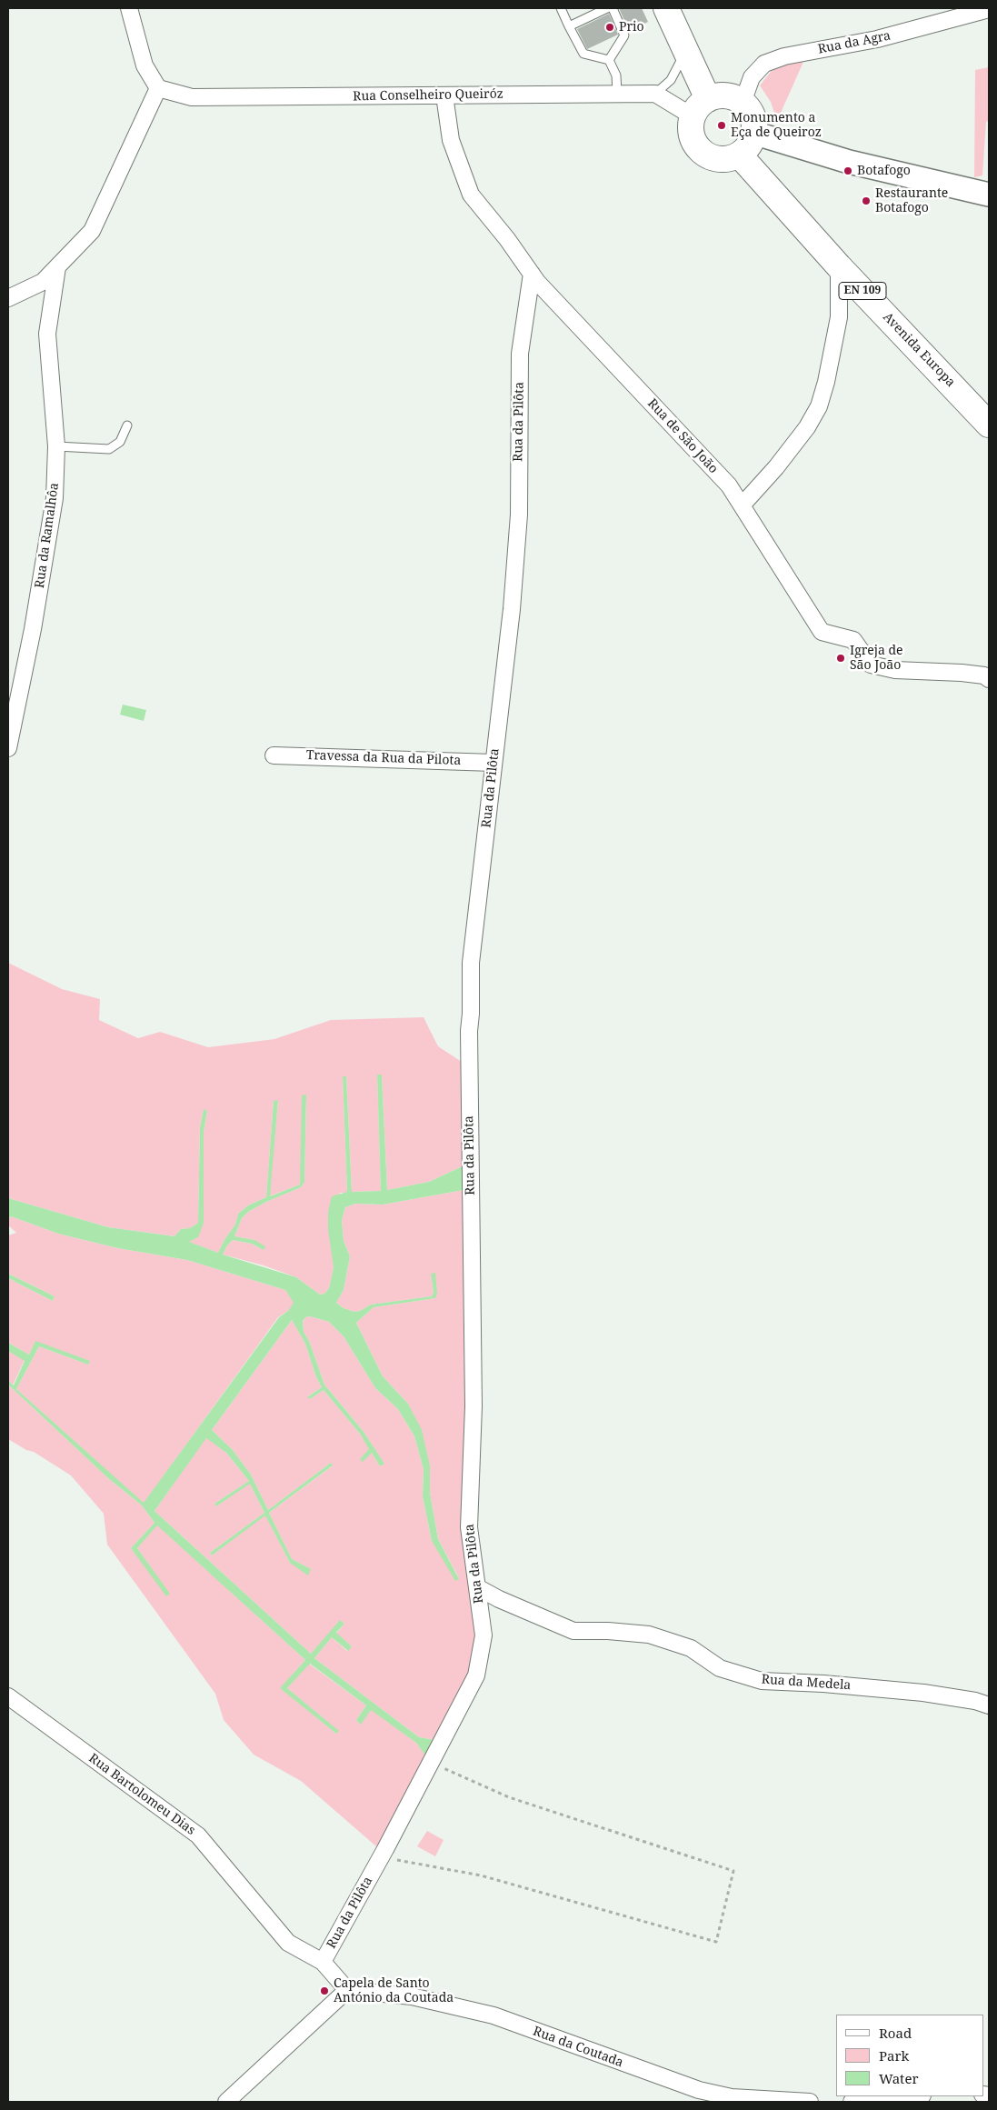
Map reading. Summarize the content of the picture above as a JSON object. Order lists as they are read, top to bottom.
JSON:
{
  "streets": {
    "main road": ["EN 109", "Avenida Europa"],
    "street": [
      "Rua da Agra",
      "Rua Conselheiro Queiróz",
      "Rua da Pilôta",
      "Rua de São João",
      "Rua da Ramalhôa",
      "Travessa da Rua da Pilota",
      "Rua da Medela",
      "Rua Bartolomeu Dias",
      "Rua da Coutada"
    ]
  },
  "crossings": [
    ["Rua da Agra", "Avenida Europa"],
    ["Rua Conselheiro Queiróz", "Rua de São João"],
    ["Rua da Pilôta", "Rua de São João"],
    ["Rua da Pilôta", "Travessa da Rua da Pilota"],
    ["Rua da Pilôta", "Rua da Medela"],
    ["Rua da Pilôta", "Rua Bartolomeu Dias"],
    ["Rua da Pilôta", "Rua da Coutada"]
  ],
  "places": [
    "Prio",
    "Monumento a Eça de Queiroz",
    "Botafogo",
    "Restaurante Botafogo",
    "Igreja de São João",
    "Capela de Santo António da Coutada"
  ],
  "legend": ["Road", "Park", "Water"]
}
